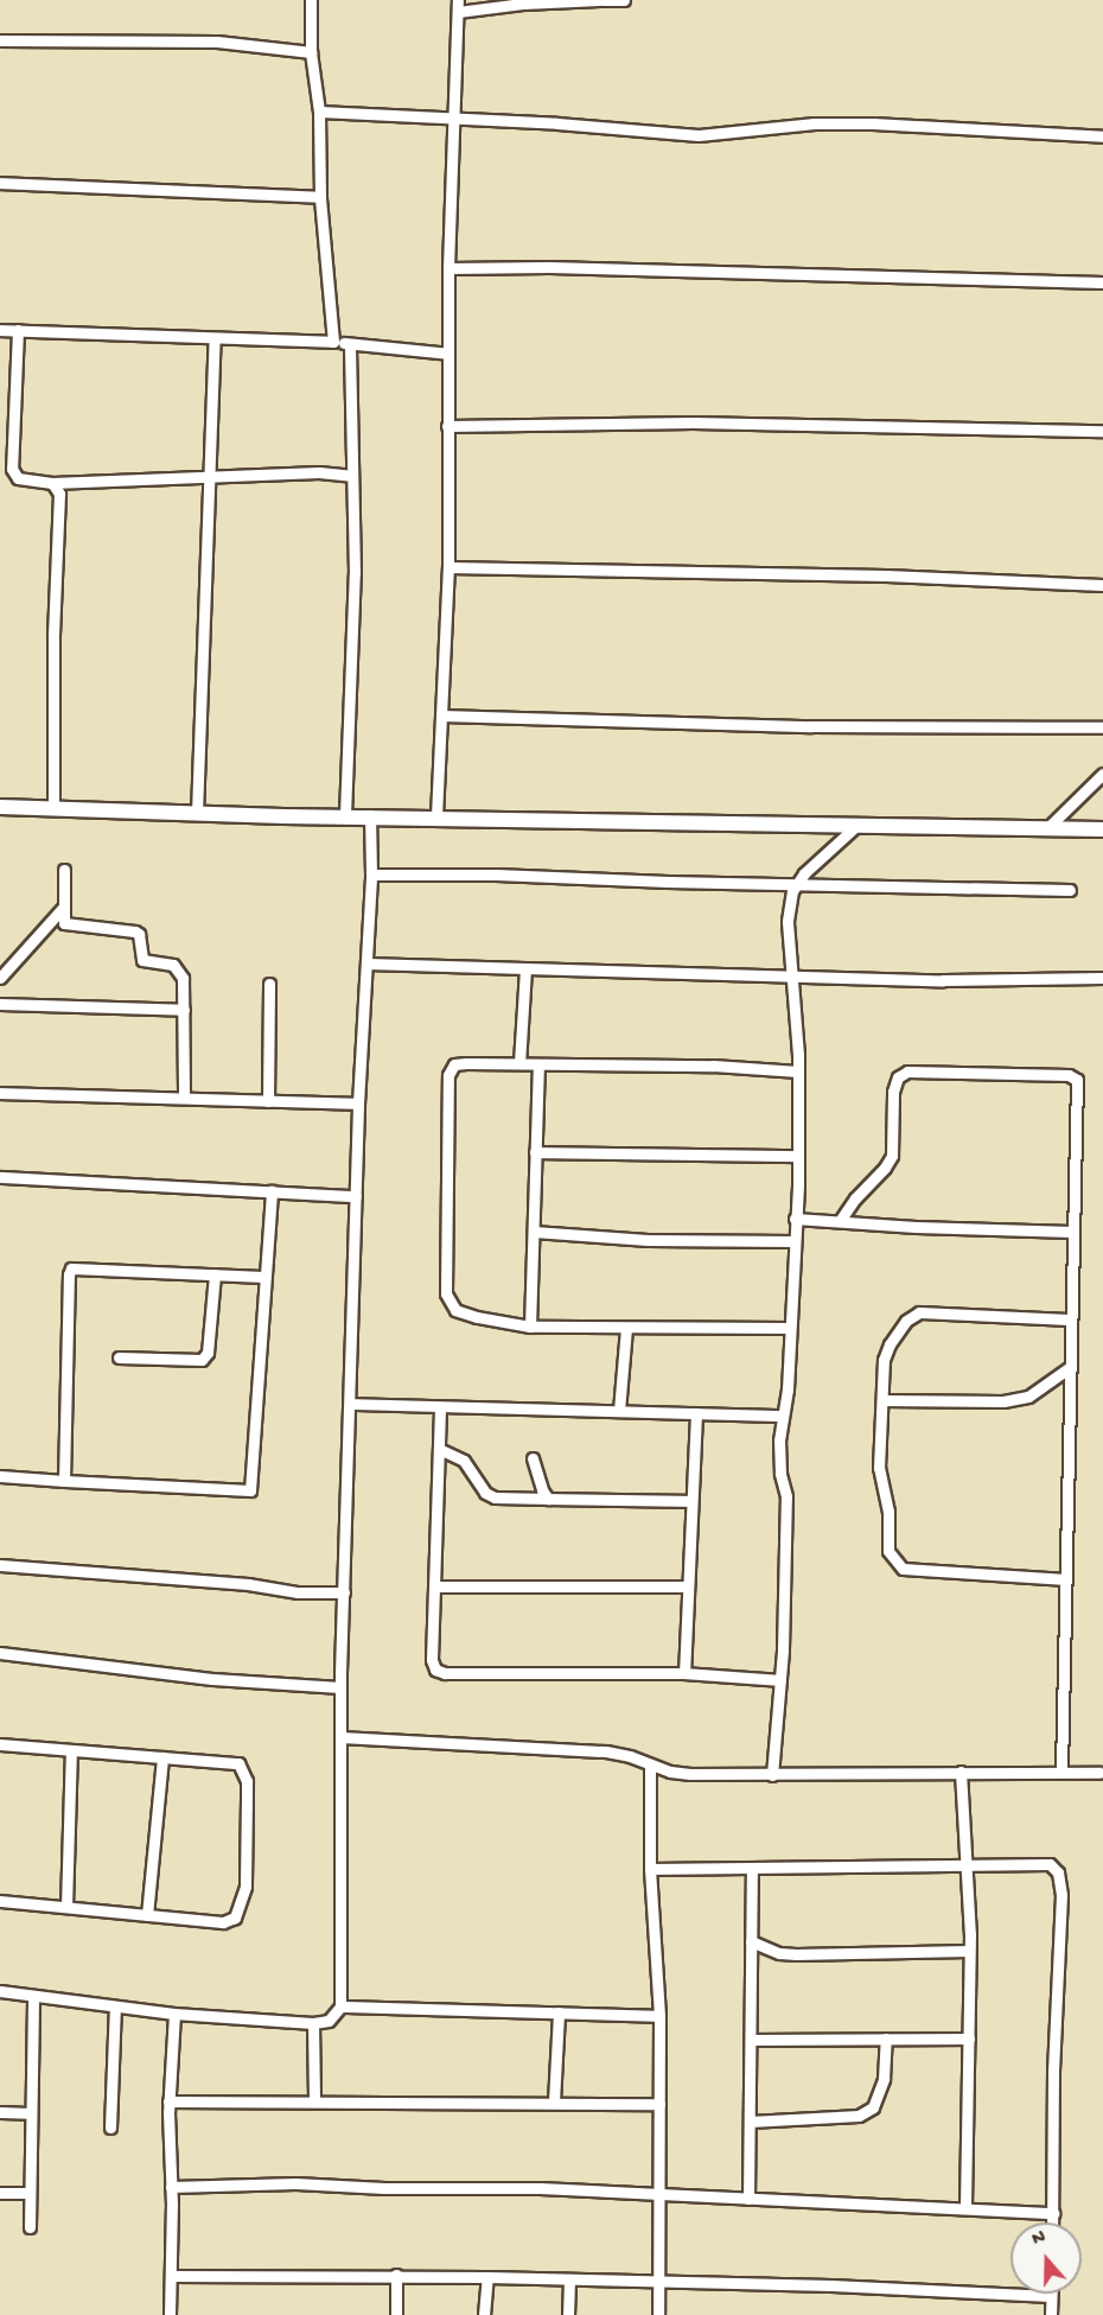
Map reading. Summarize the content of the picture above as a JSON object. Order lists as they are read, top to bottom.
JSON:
{
  "north": "top"
}
